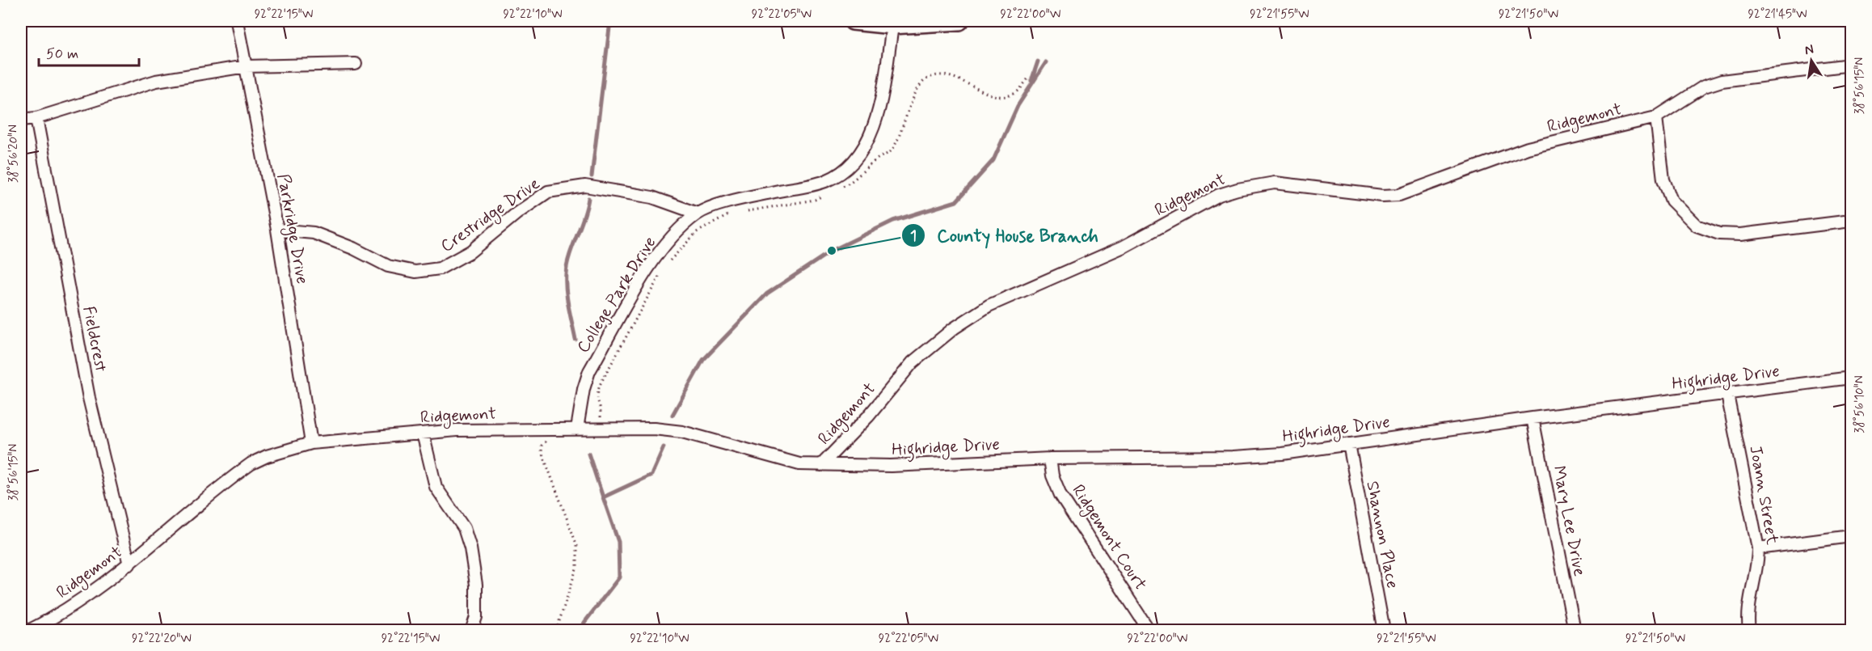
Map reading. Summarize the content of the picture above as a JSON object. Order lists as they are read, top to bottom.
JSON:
{
  "streets": {
    "street": [
      "Ridgemont",
      "Crestridge Drive",
      "Parkridge Drive",
      "College Park Drive",
      "Fieldcrest",
      "Highridge Drive",
      "Joann Street",
      "Mary Lee Drive",
      "Shannon Place",
      "Ridgemont Court"
    ]
  },
  "crossings": [
    ["Ridgemont", "Parkridge Drive"],
    ["Ridgemont", "College Park Drive"],
    ["Ridgemont", "Fieldcrest"],
    ["Ridgemont", "Highridge Drive"],
    ["Crestridge Drive", "Parkridge Drive"],
    ["Crestridge Drive", "College Park Drive"],
    ["Highridge Drive", "Joann Street"],
    ["Highridge Drive", "Mary Lee Drive"],
    ["Highridge Drive", "Shannon Place"],
    ["Highridge Drive", "Ridgemont Court"]
  ],
  "places": ["County House Branch"],
  "scale_bar": "50 m",
  "north": "top",
  "coordinates": [
    "92°22'15\"W",
    "92°22'10\"W",
    "92°22'05\"W",
    "92°22'00\"W",
    "92°21'55\"W",
    "92°21'50\"W",
    "92°21'45\"W",
    "38°56'15\"N",
    "38°56'20\"N",
    "38°56'10\"N",
    "92°22'20\"W"
  ]
}
